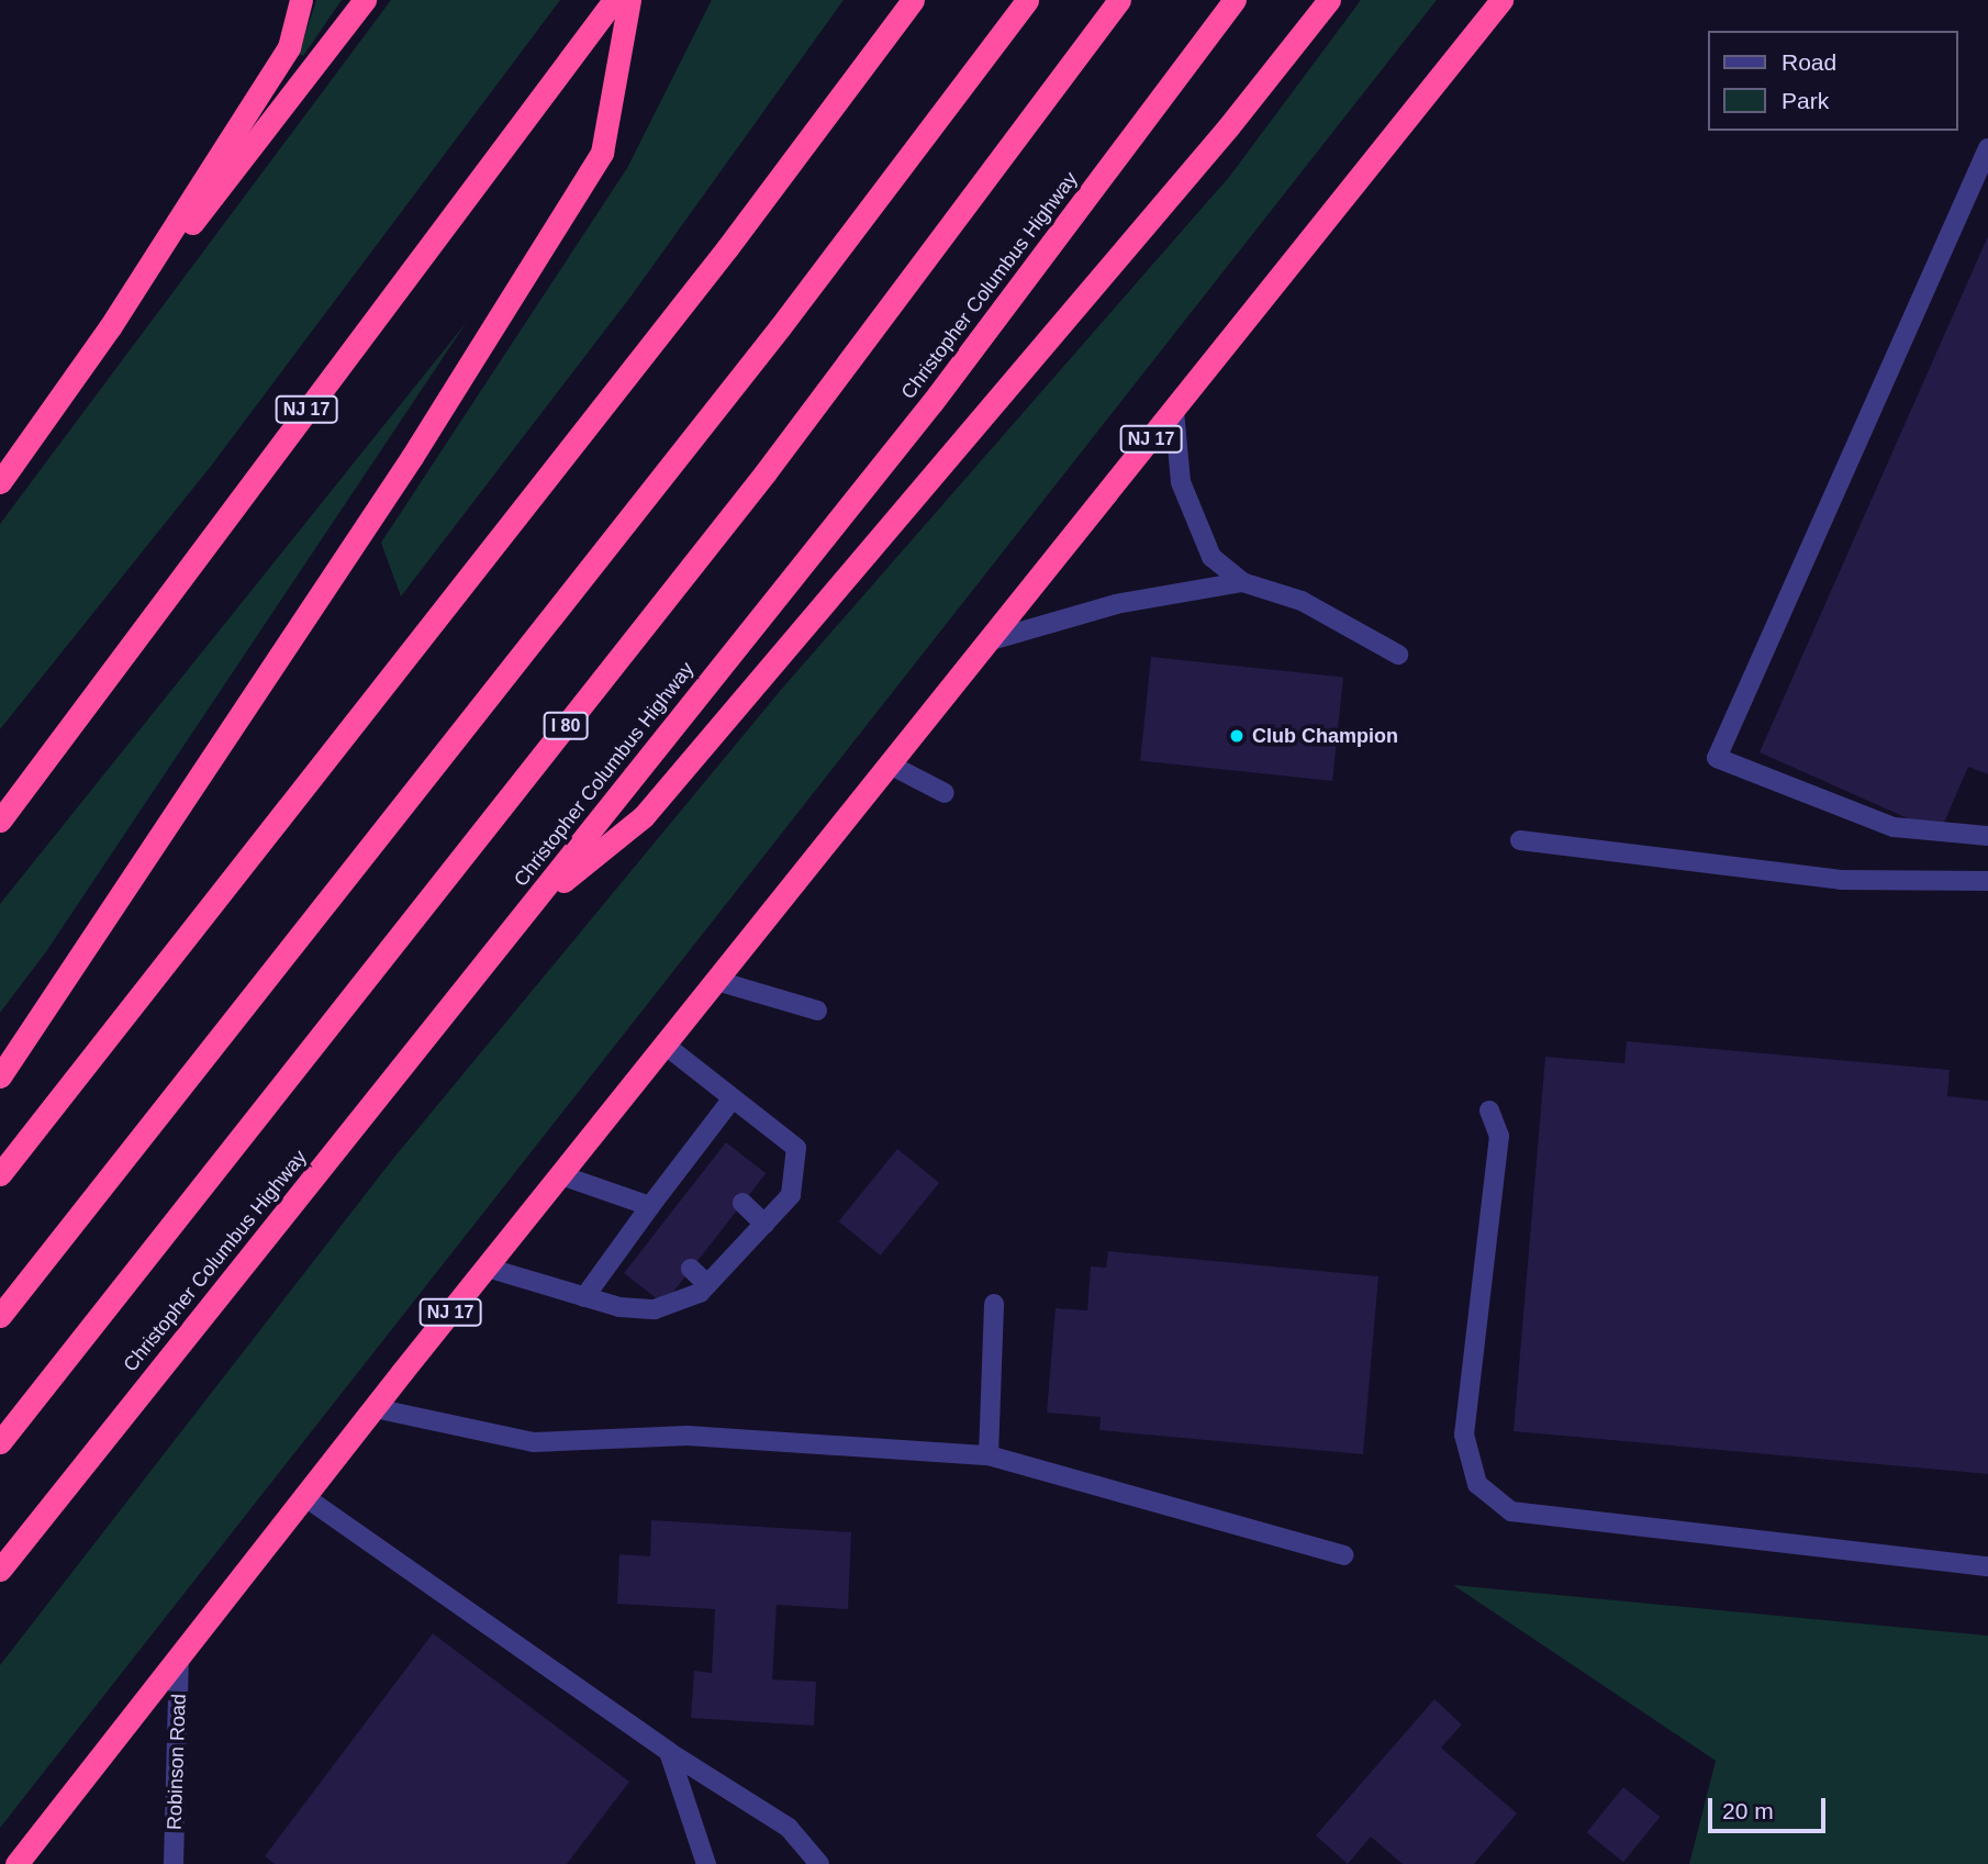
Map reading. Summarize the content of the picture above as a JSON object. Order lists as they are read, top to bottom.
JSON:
{
  "streets": {
    "highway": ["Christopher Columbus Highway", "NJ 17", "I 80"],
    "street": ["Robinson Road"]
  },
  "crossings": [
    ["NJ 17", "Robinson Road"]
  ],
  "places": ["Club Champion"],
  "legend": ["Road", "Park"],
  "scale_bar": "20 m"
}
